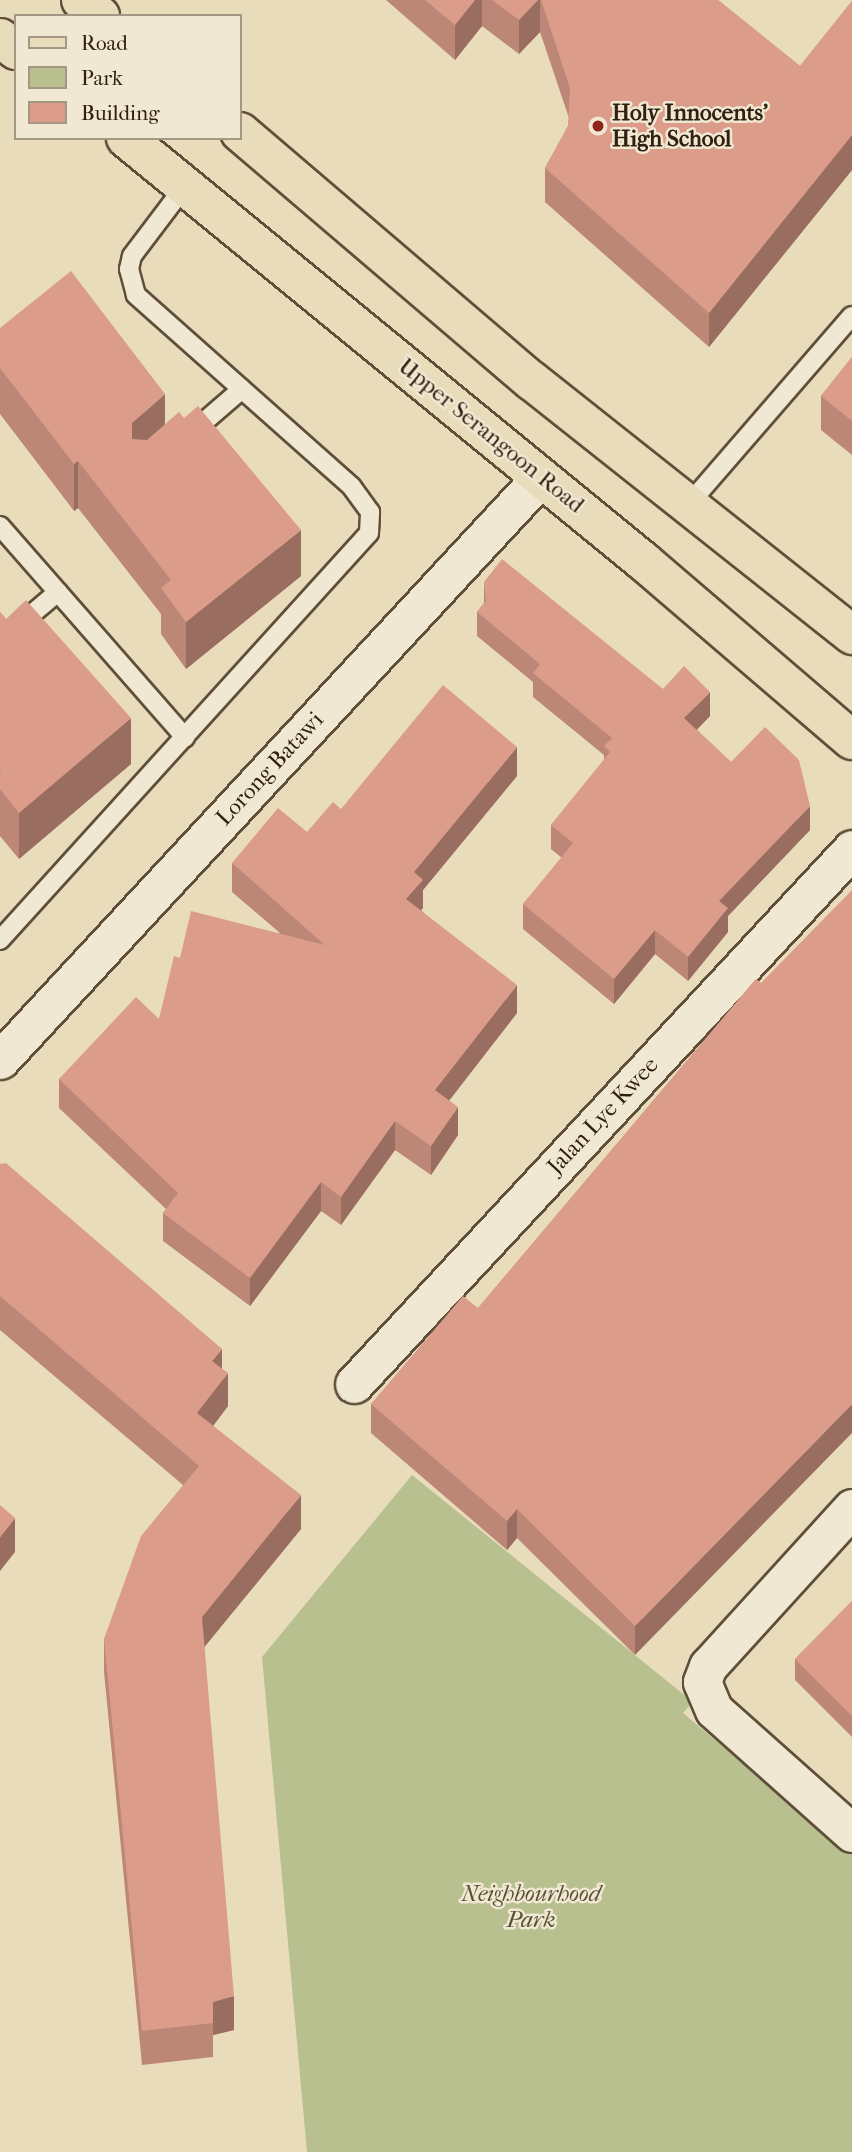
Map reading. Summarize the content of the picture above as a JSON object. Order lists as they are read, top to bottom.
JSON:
{
  "streets": {
    "main road": ["Upper Serangoon Road"],
    "street": ["Lorong Batawi", "Jalan Lye Kwee"]
  },
  "crossings": [
    ["Upper Serangoon Road", "Lorong Batawi"]
  ],
  "parks": ["Neighbourhood Park"],
  "places": ["Holy Innocents' High School"],
  "legend": ["Road", "Park", "Building"]
}
